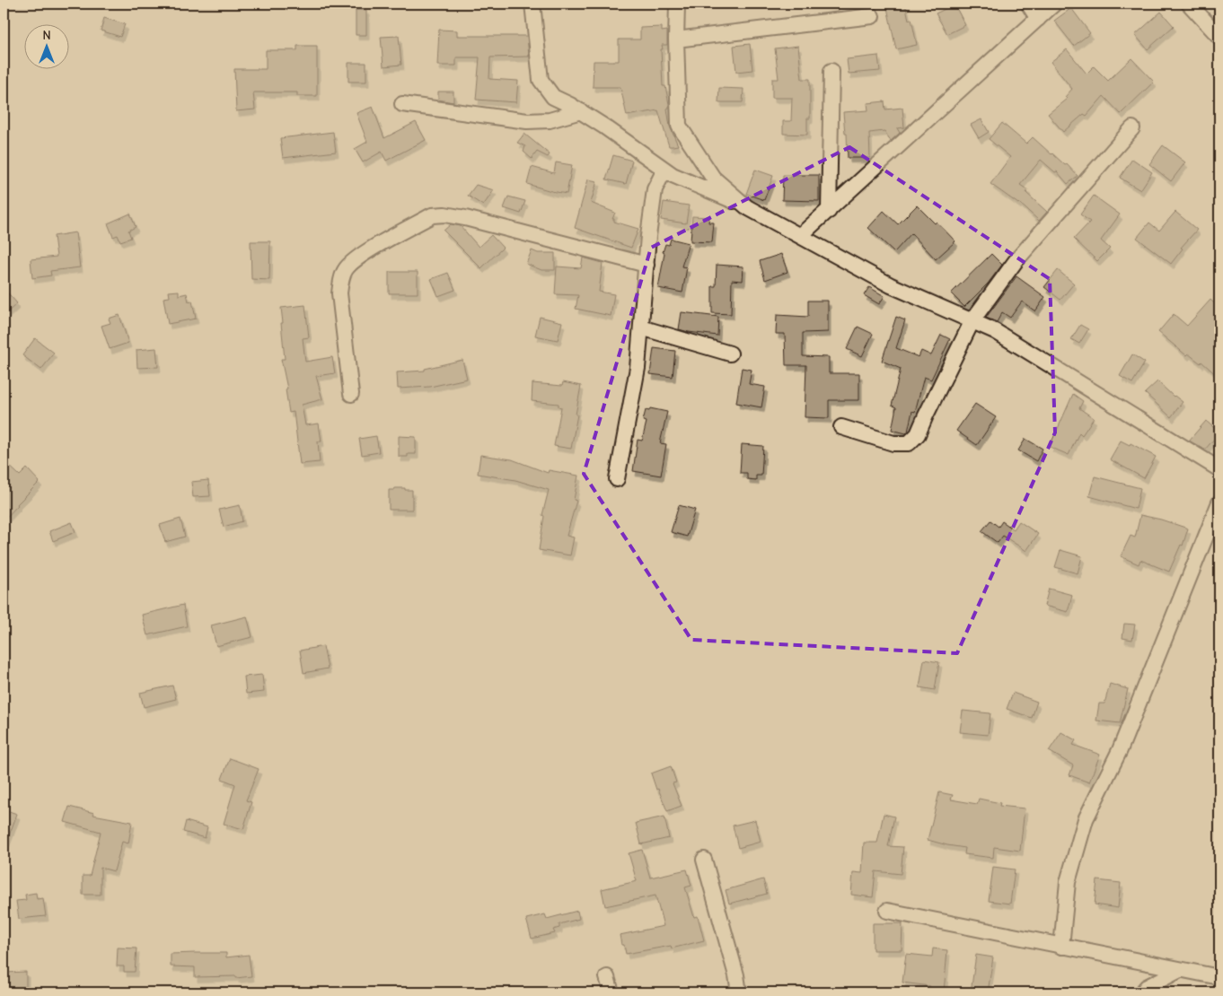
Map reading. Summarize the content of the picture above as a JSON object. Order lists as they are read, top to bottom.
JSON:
{
  "north": "top"
}
